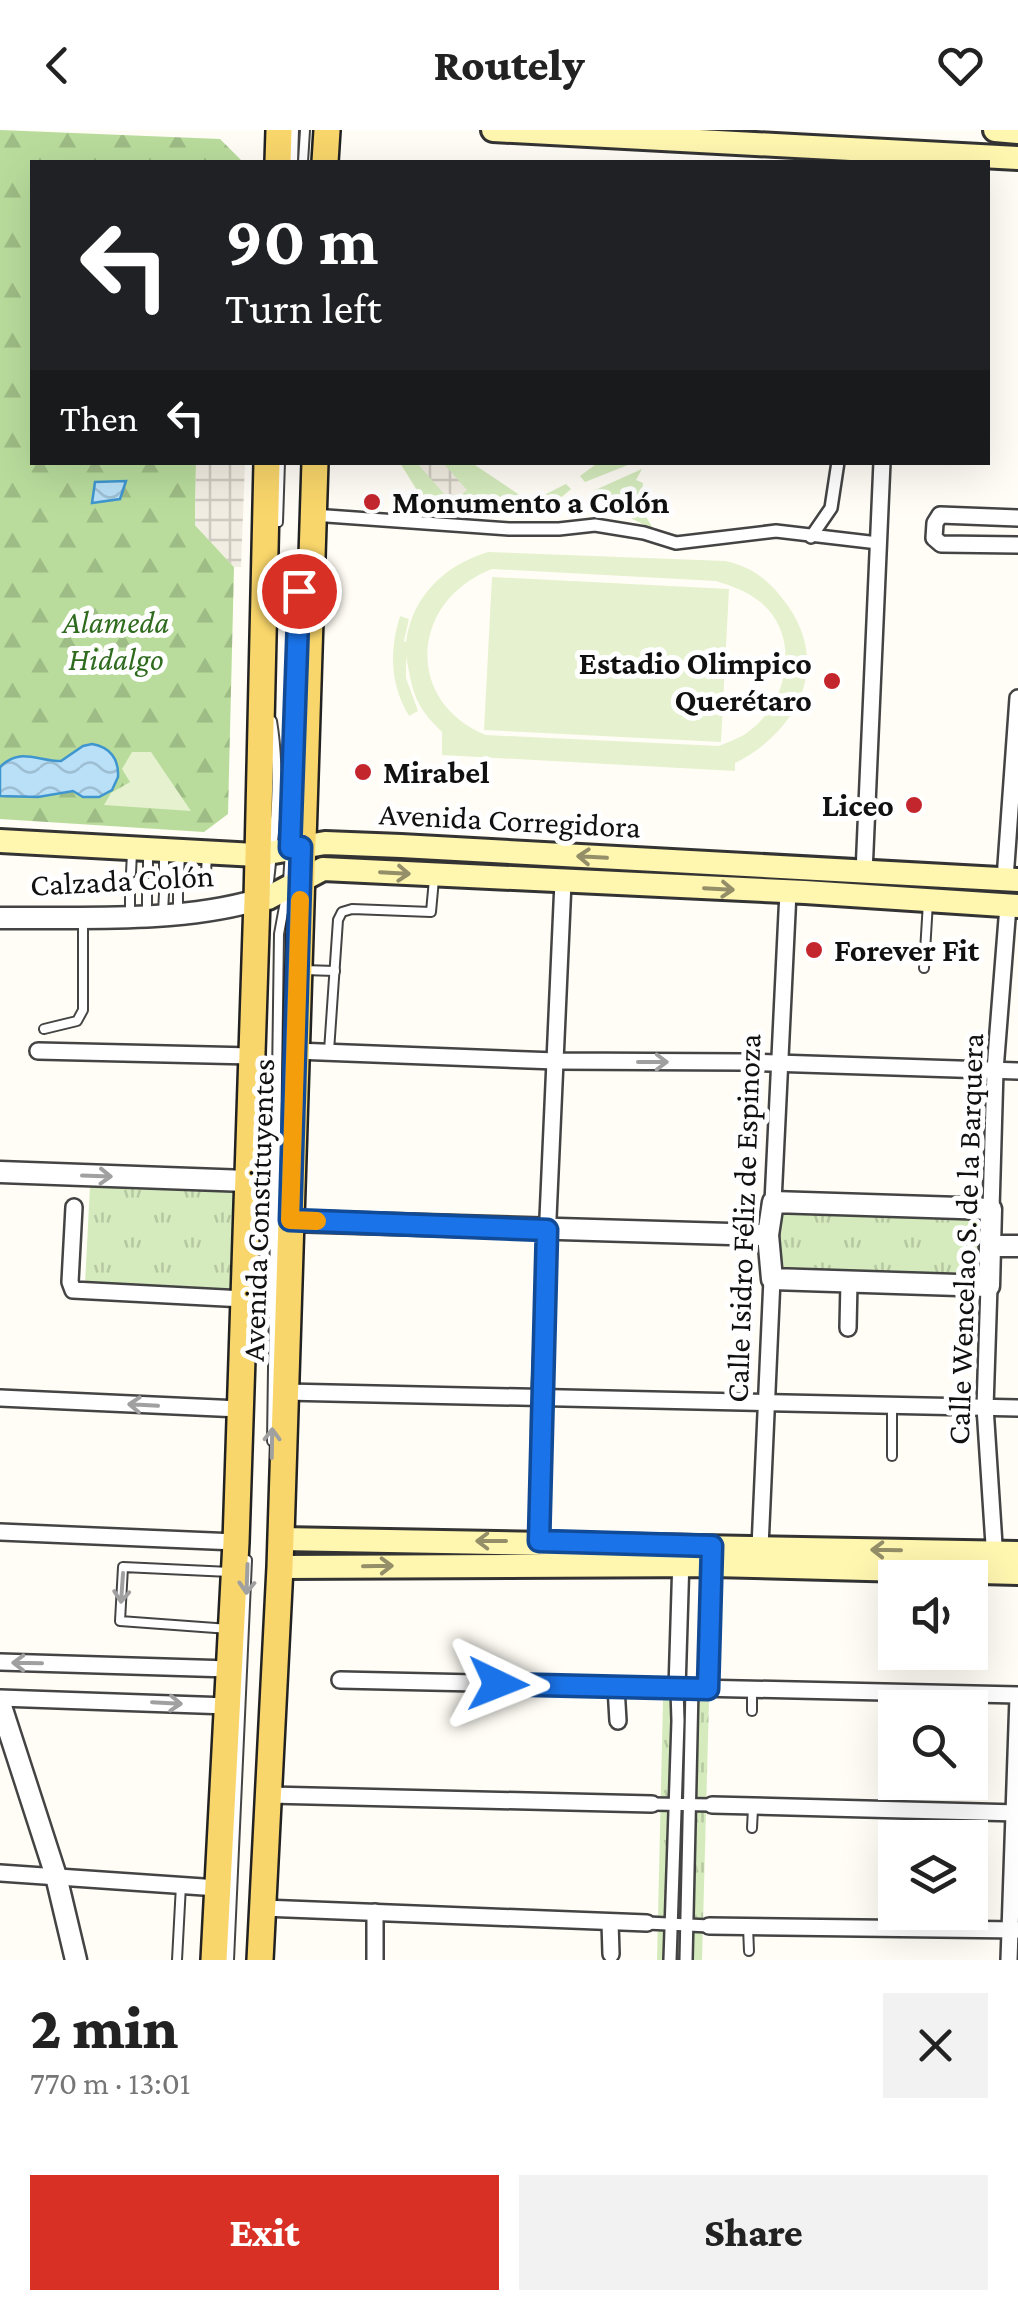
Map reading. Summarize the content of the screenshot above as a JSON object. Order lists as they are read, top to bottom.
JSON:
{
  "streets": {
    "main road": ["Avenida Corregidora", "Avenida Constituyentes"],
    "street": ["Calzada Colón", "Calle Isidro Féliz de Espinoza", "Calle Wencelao S. de la Barquera"]
  },
  "crossings": [
    ["Avenida Corregidora", "Calzada Colón"],
    ["Avenida Corregidora", "Avenida Constituyentes"],
    ["Avenida Corregidora", "Calle Isidro Féliz de Espinoza"],
    ["Avenida Corregidora", "Calle Wencelao S. de la Barquera"],
    ["Calzada Colón", "Avenida Constituyentes"]
  ],
  "parks": ["Alameda Hidalgo"],
  "places": [
    "Monumento a Colón",
    "Estadio Olimpico Querétaro",
    "Mirabel",
    "Liceo",
    "Forever Fit"
  ],
  "page": {
    "header": "Routely",
    "turn": ["90 m", "Turn left"],
    "then": "Then",
    "heading": ["2 min", "770 m · 13:01"],
    "buttons": ["Exit", "Share"]
  }
}
